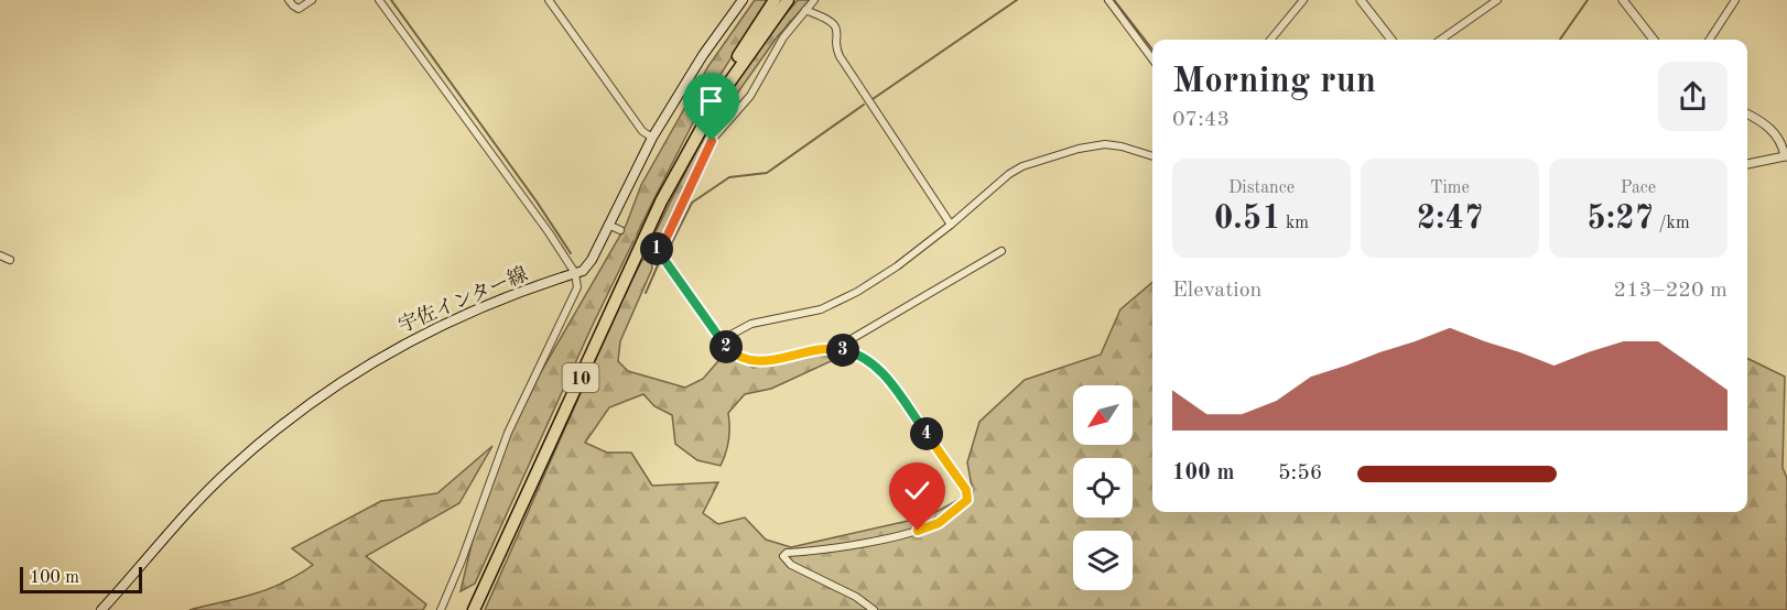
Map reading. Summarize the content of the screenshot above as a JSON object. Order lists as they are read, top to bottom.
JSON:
{
  "streets": {
    "highway": ["10"],
    "main road": ["宇佐インター線"]
  },
  "scale_bar": "100 m",
  "north": "bottom left",
  "page": {
    "heading": ["Morning run", "07:43"],
    "stats": [
      ["Distance", "0.51 km"],
      ["Time", "2:47"],
      ["Pace", "5:27 /km"]
    ],
    "pins": [
      "1",
      "2",
      "3",
      "4"
    ],
    "chart": ["Elevation", "213–220 m"],
    "list": [
      {
        "name": "100 m",
        "note": "5:56"
      }
    ],
    "scale": "100 m"
  }
}
